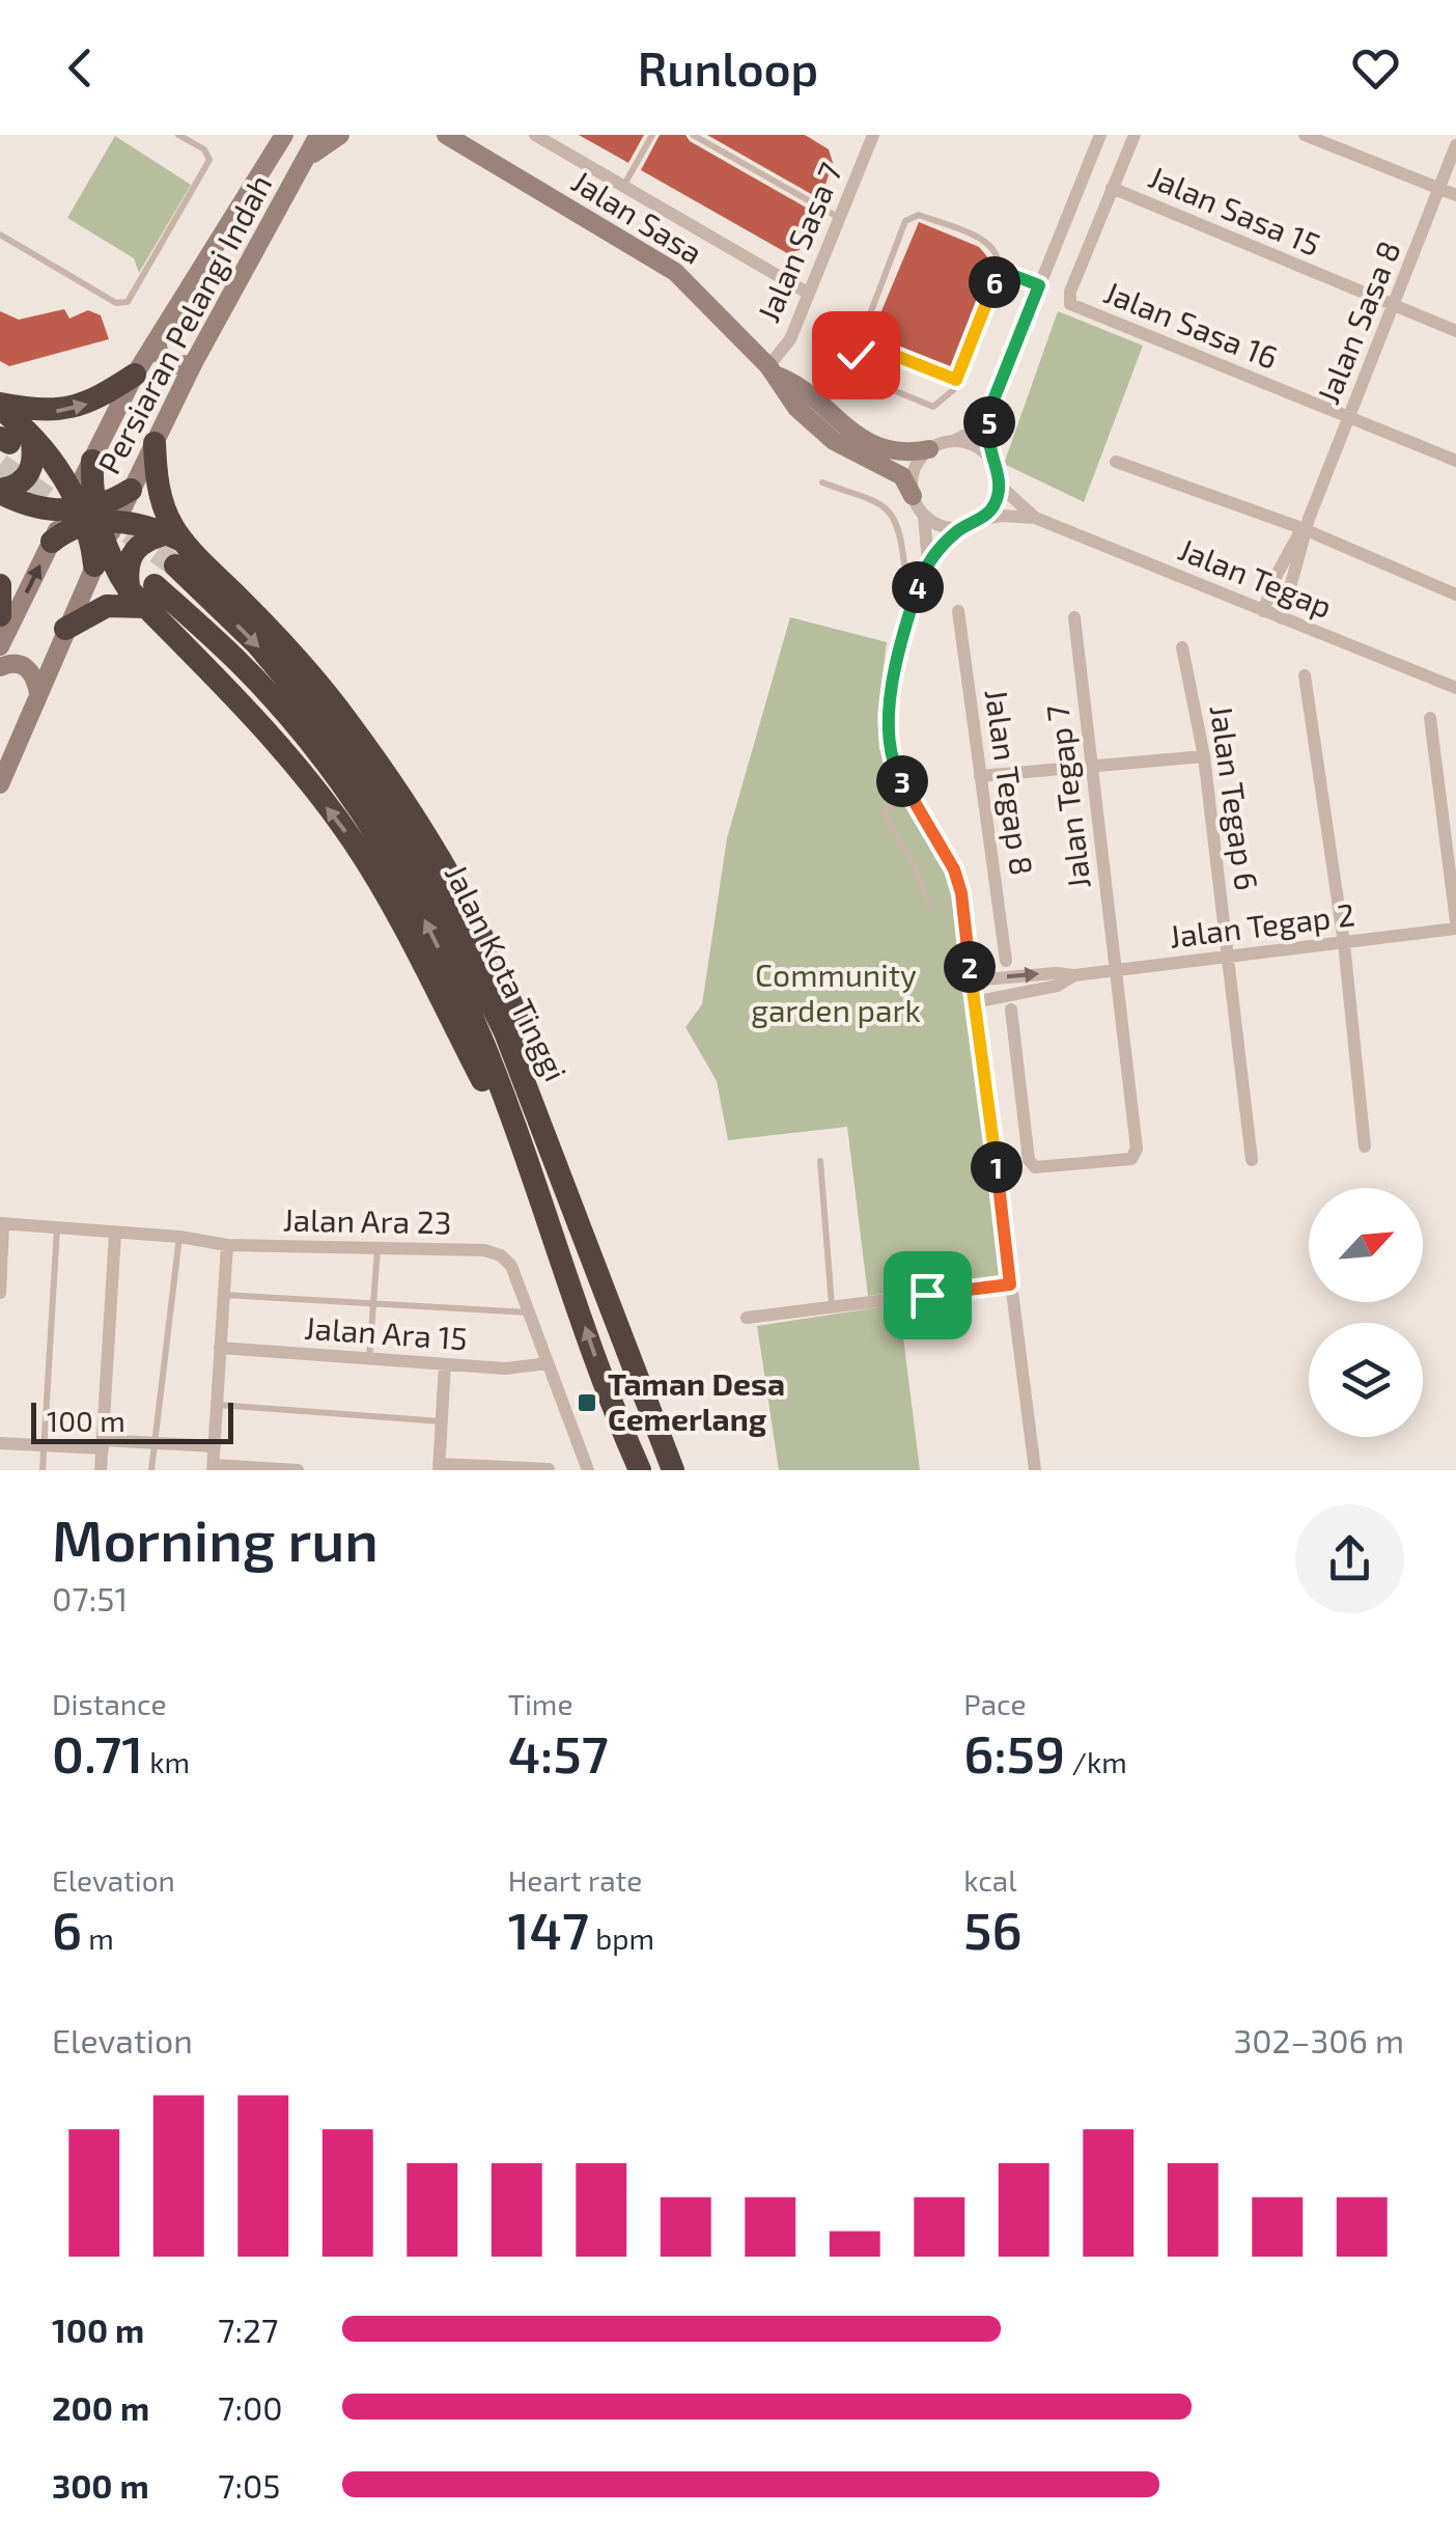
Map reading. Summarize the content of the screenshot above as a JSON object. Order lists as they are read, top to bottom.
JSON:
{
  "streets": {
    "highway": ["Jalan Kota Tinggi"],
    "main road": ["Jalan Sasa", "Persiaran Pelangi Indah"],
    "street": [
      "Jalan Sasa 15",
      "Jalan Sasa 7",
      "Jalan Sasa 8",
      "Jalan Sasa 16",
      "Jalan Tegap",
      "Jalan Tegap 8",
      "Jalan Tegap 7",
      "Jalan Tegap 6",
      "Jalan Tegap 2",
      "Jalan Ara 23",
      "Jalan Ara 15"
    ]
  },
  "crossings": [
    ["Jalan Sasa 15", "Jalan Sasa 8"],
    ["Jalan Sasa 15", "Jalan Sasa 16"],
    ["Jalan Sasa", "Jalan Sasa 7"],
    ["Jalan Sasa", "Jalan Tegap"],
    ["Jalan Sasa 8", "Jalan Sasa 16"],
    ["Jalan Sasa 8", "Jalan Tegap"],
    ["Jalan Tegap 7", "Jalan Tegap 2"],
    ["Jalan Tegap 6", "Jalan Tegap 2"],
    ["Jalan Ara 23", "Jalan Ara 15"]
  ],
  "parks": ["Community garden park"],
  "places": {
    "transit": ["Taman Desa Cemerlang"]
  },
  "scale_bar": "100 m",
  "north": "top right",
  "page": {
    "header": "Runloop",
    "pins": [
      "6",
      "5",
      "4",
      "3",
      "2",
      "1"
    ],
    "scale": "100 m",
    "heading": ["Morning run", "07:51"],
    "stats": [
      ["Distance", "0.71 km"],
      ["Time", "4:57"],
      ["Pace", "6:59 /km"],
      ["Elevation", "6 m"],
      ["Heart rate", "147 bpm"],
      ["kcal", "56"]
    ],
    "chart": ["Elevation", "302–306 m"],
    "list": [
      {
        "name": "100 m",
        "note": "7:27"
      },
      {
        "name": "200 m",
        "note": "7:00"
      },
      {
        "name": "300 m",
        "note": "7:05"
      }
    ]
  }
}
